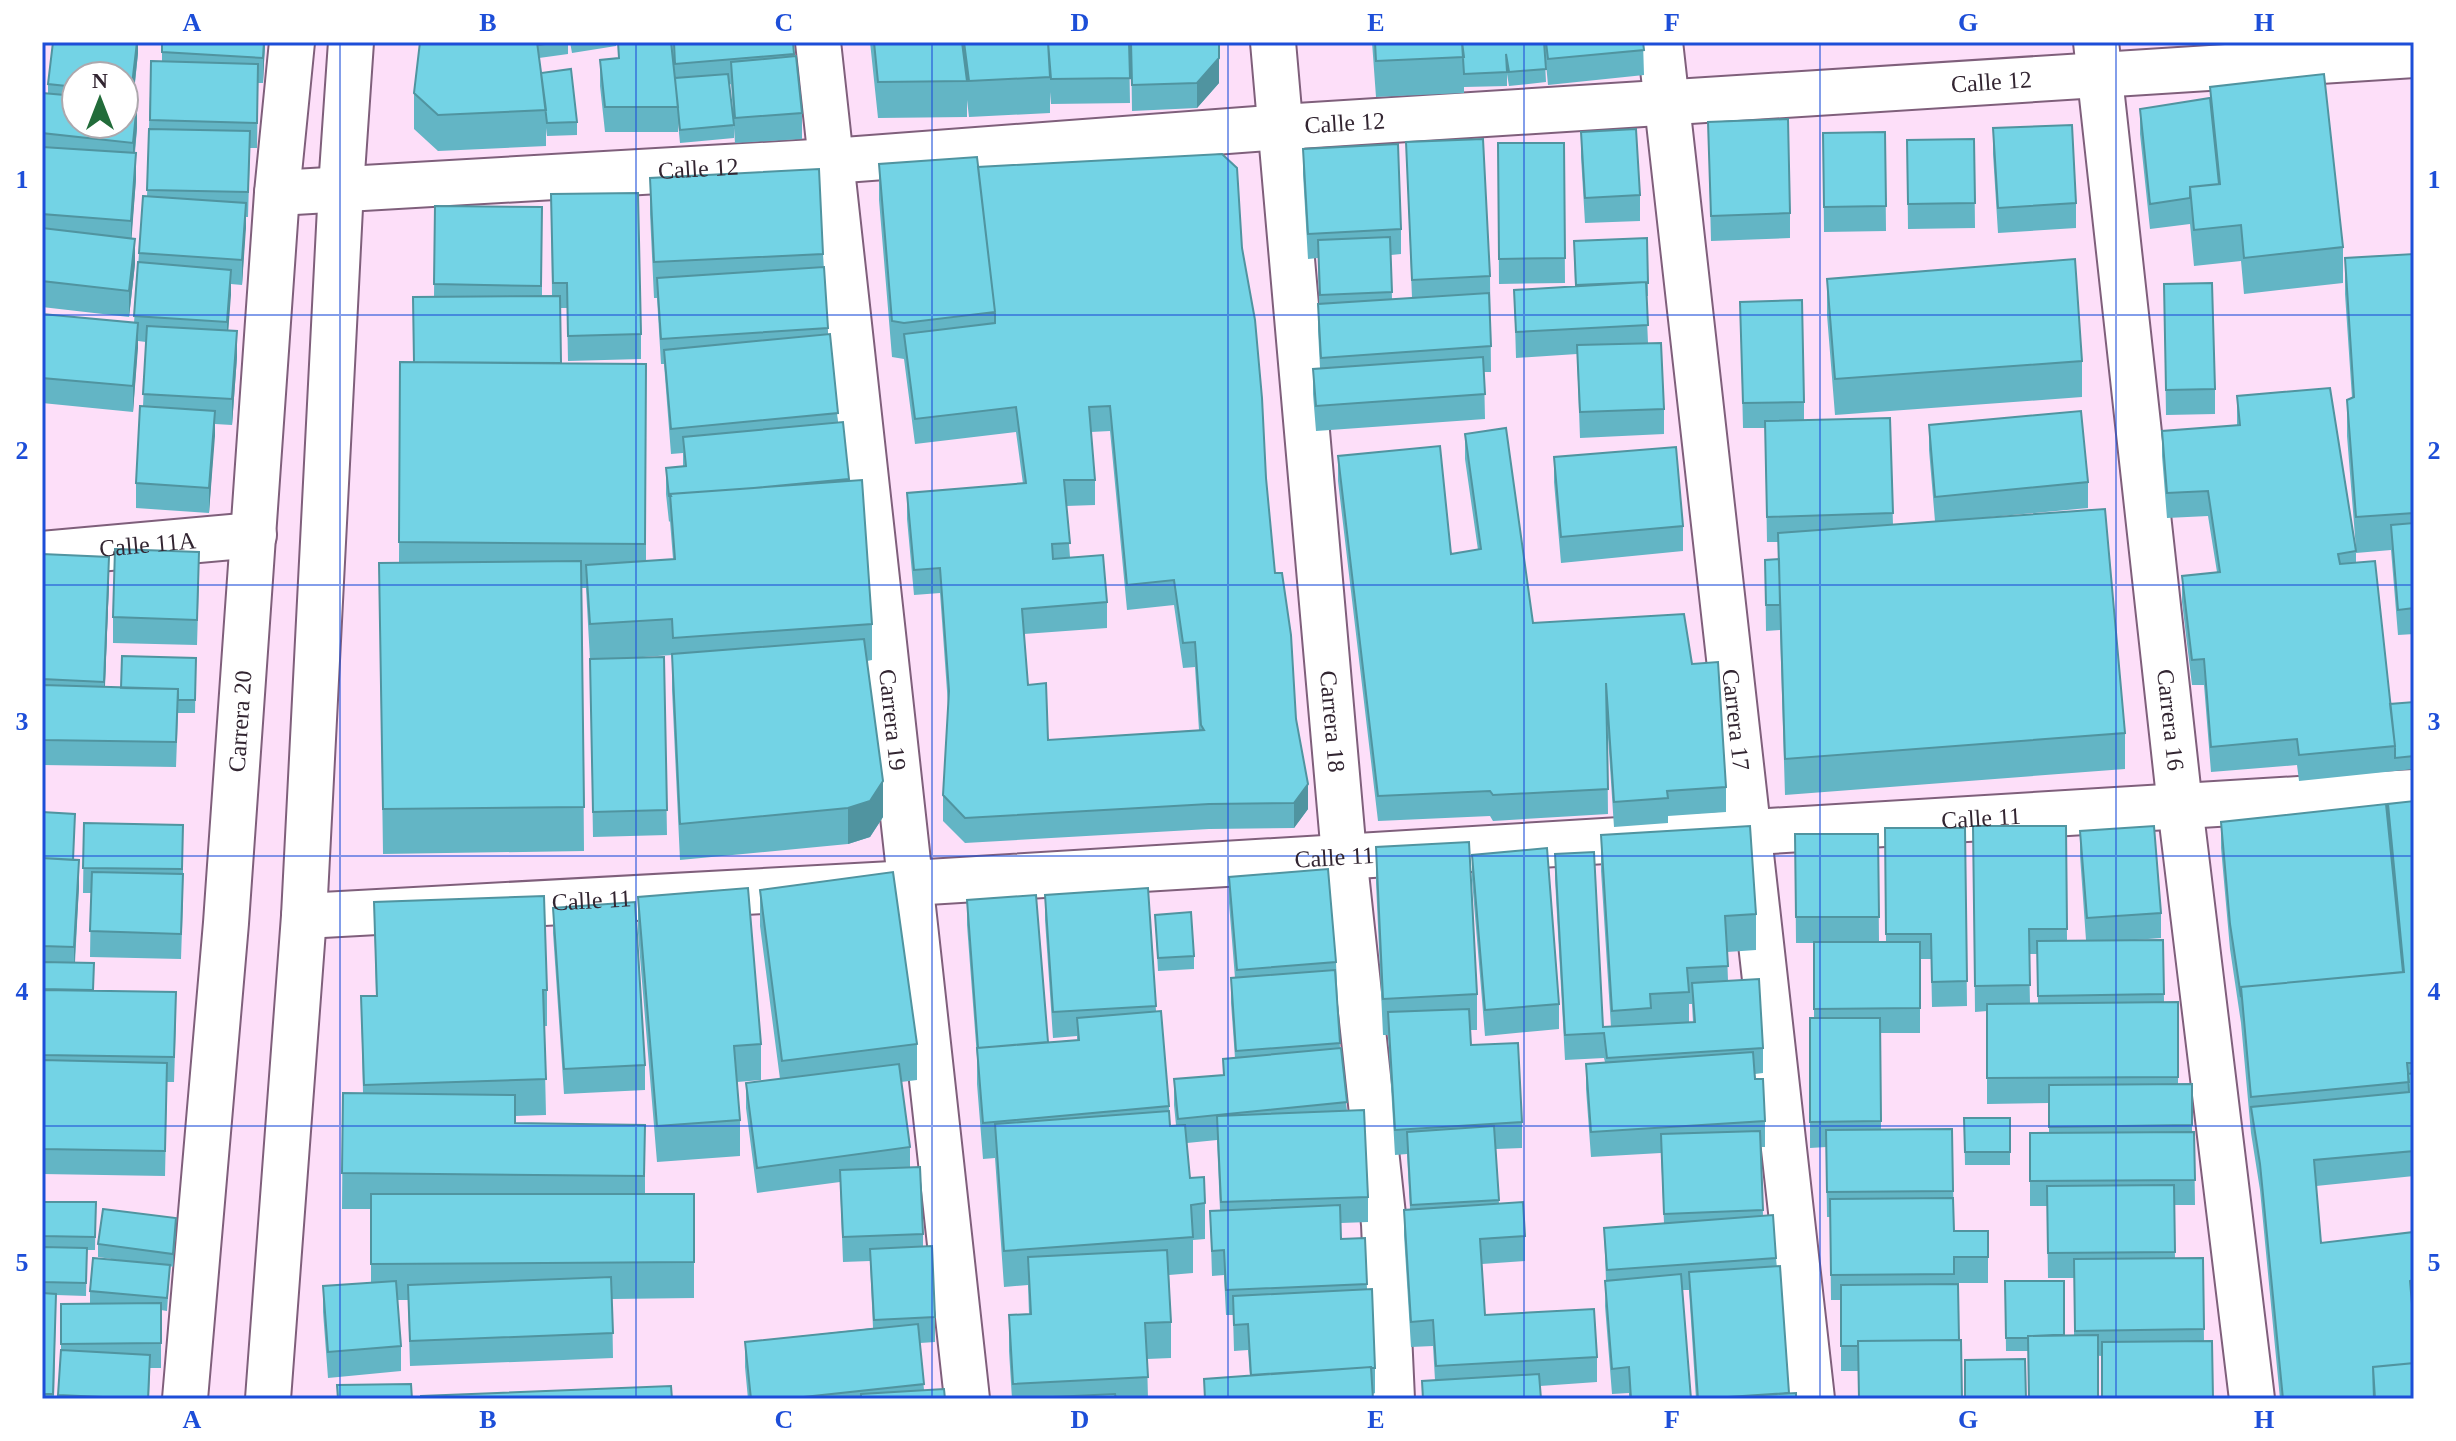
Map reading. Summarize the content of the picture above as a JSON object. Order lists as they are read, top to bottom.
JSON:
{
  "streets": {
    "street": [
      "Calle 12",
      "Calle 11A",
      "Carrera 19",
      "Carrera 17",
      "Carrera 20",
      "Carrera 18",
      "Carrera 16",
      "Calle 11"
    ]
  },
  "crossings": [
    ["Calle 12", "Carrera 19"],
    ["Calle 12", "Carrera 17"],
    ["Calle 12", "Carrera 20"],
    ["Calle 12", "Carrera 18"],
    ["Calle 12", "Carrera 16"],
    ["Calle 11A", "Carrera 20"],
    ["Carrera 19", "Calle 11"],
    ["Carrera 17", "Calle 11"],
    ["Carrera 18", "Calle 11"],
    ["Carrera 16", "Calle 11"]
  ],
  "north": "top",
  "grid": {
    "columns": [
      "A",
      "B",
      "C",
      "D",
      "E",
      "F",
      "G",
      "H"
    ],
    "rows": [
      "1",
      "2",
      "3",
      "4",
      "5"
    ]
  }
}
